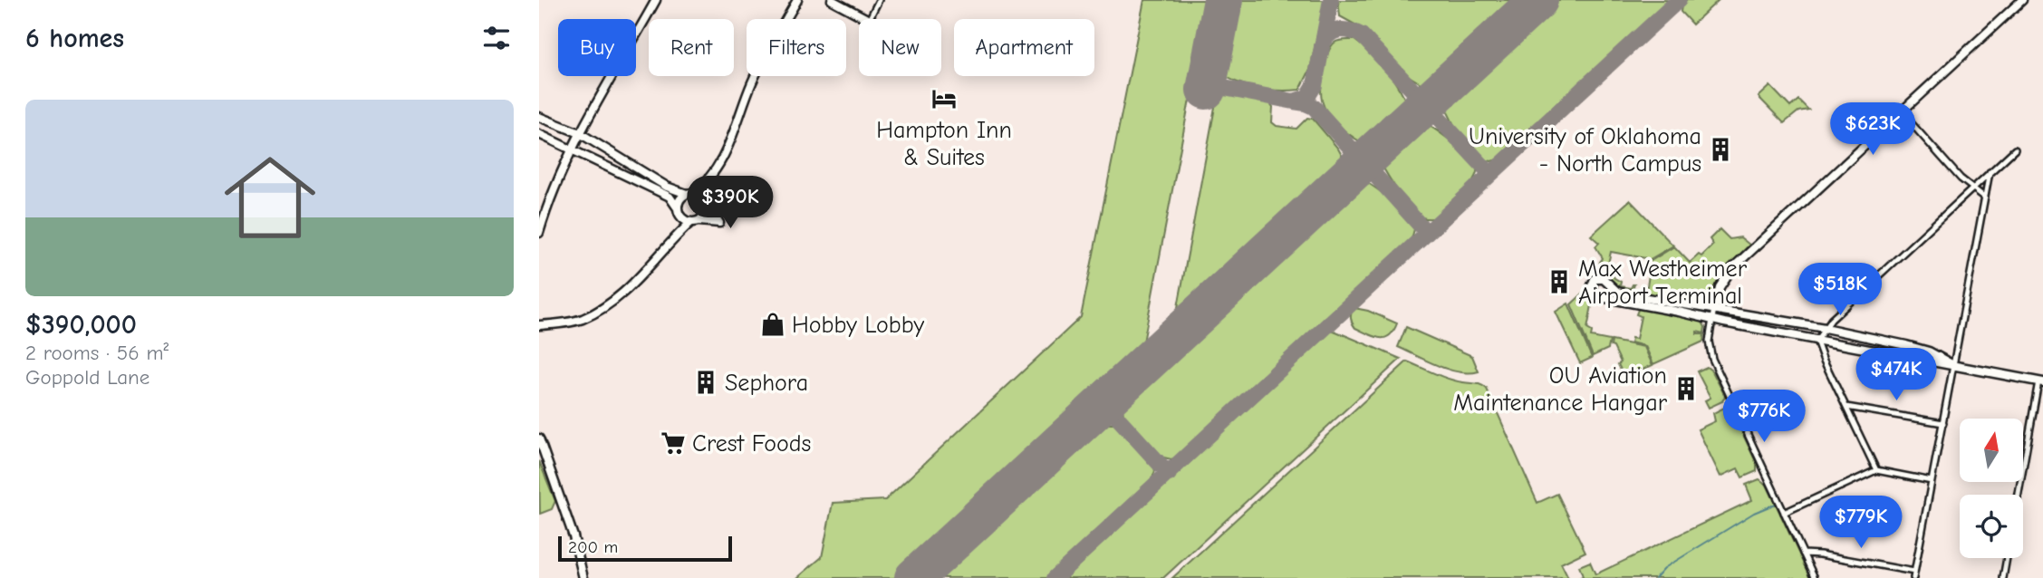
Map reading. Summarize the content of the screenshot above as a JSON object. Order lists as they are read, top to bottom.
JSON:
{
  "places": {
    "hotel": ["Hampton Inn & Suites"],
    "building": [
      "University of Oklahoma - North Campus",
      "Max Westheimer Airport Terminal",
      "Sephora",
      "OU Aviation Maintenance Hangar"
    ],
    "shop": ["Hobby Lobby"],
    "supermarket": ["Crest Foods"]
  },
  "scale_bar": "200 m",
  "north": "top",
  "page": {
    "heading": "6 homes",
    "chip": [
      "Buy",
      "Rent",
      "Filters",
      "New",
      "Apartment"
    ],
    "list": [
      {
        "name": "$390,000",
        "note": "2 rooms · 56 m² · Goppold Lane"
      }
    ],
    "price": [
      "$623K",
      "$390K",
      "$518K",
      "$474K",
      "$776K",
      "$779K"
    ],
    "scale": "200 m"
  }
}
